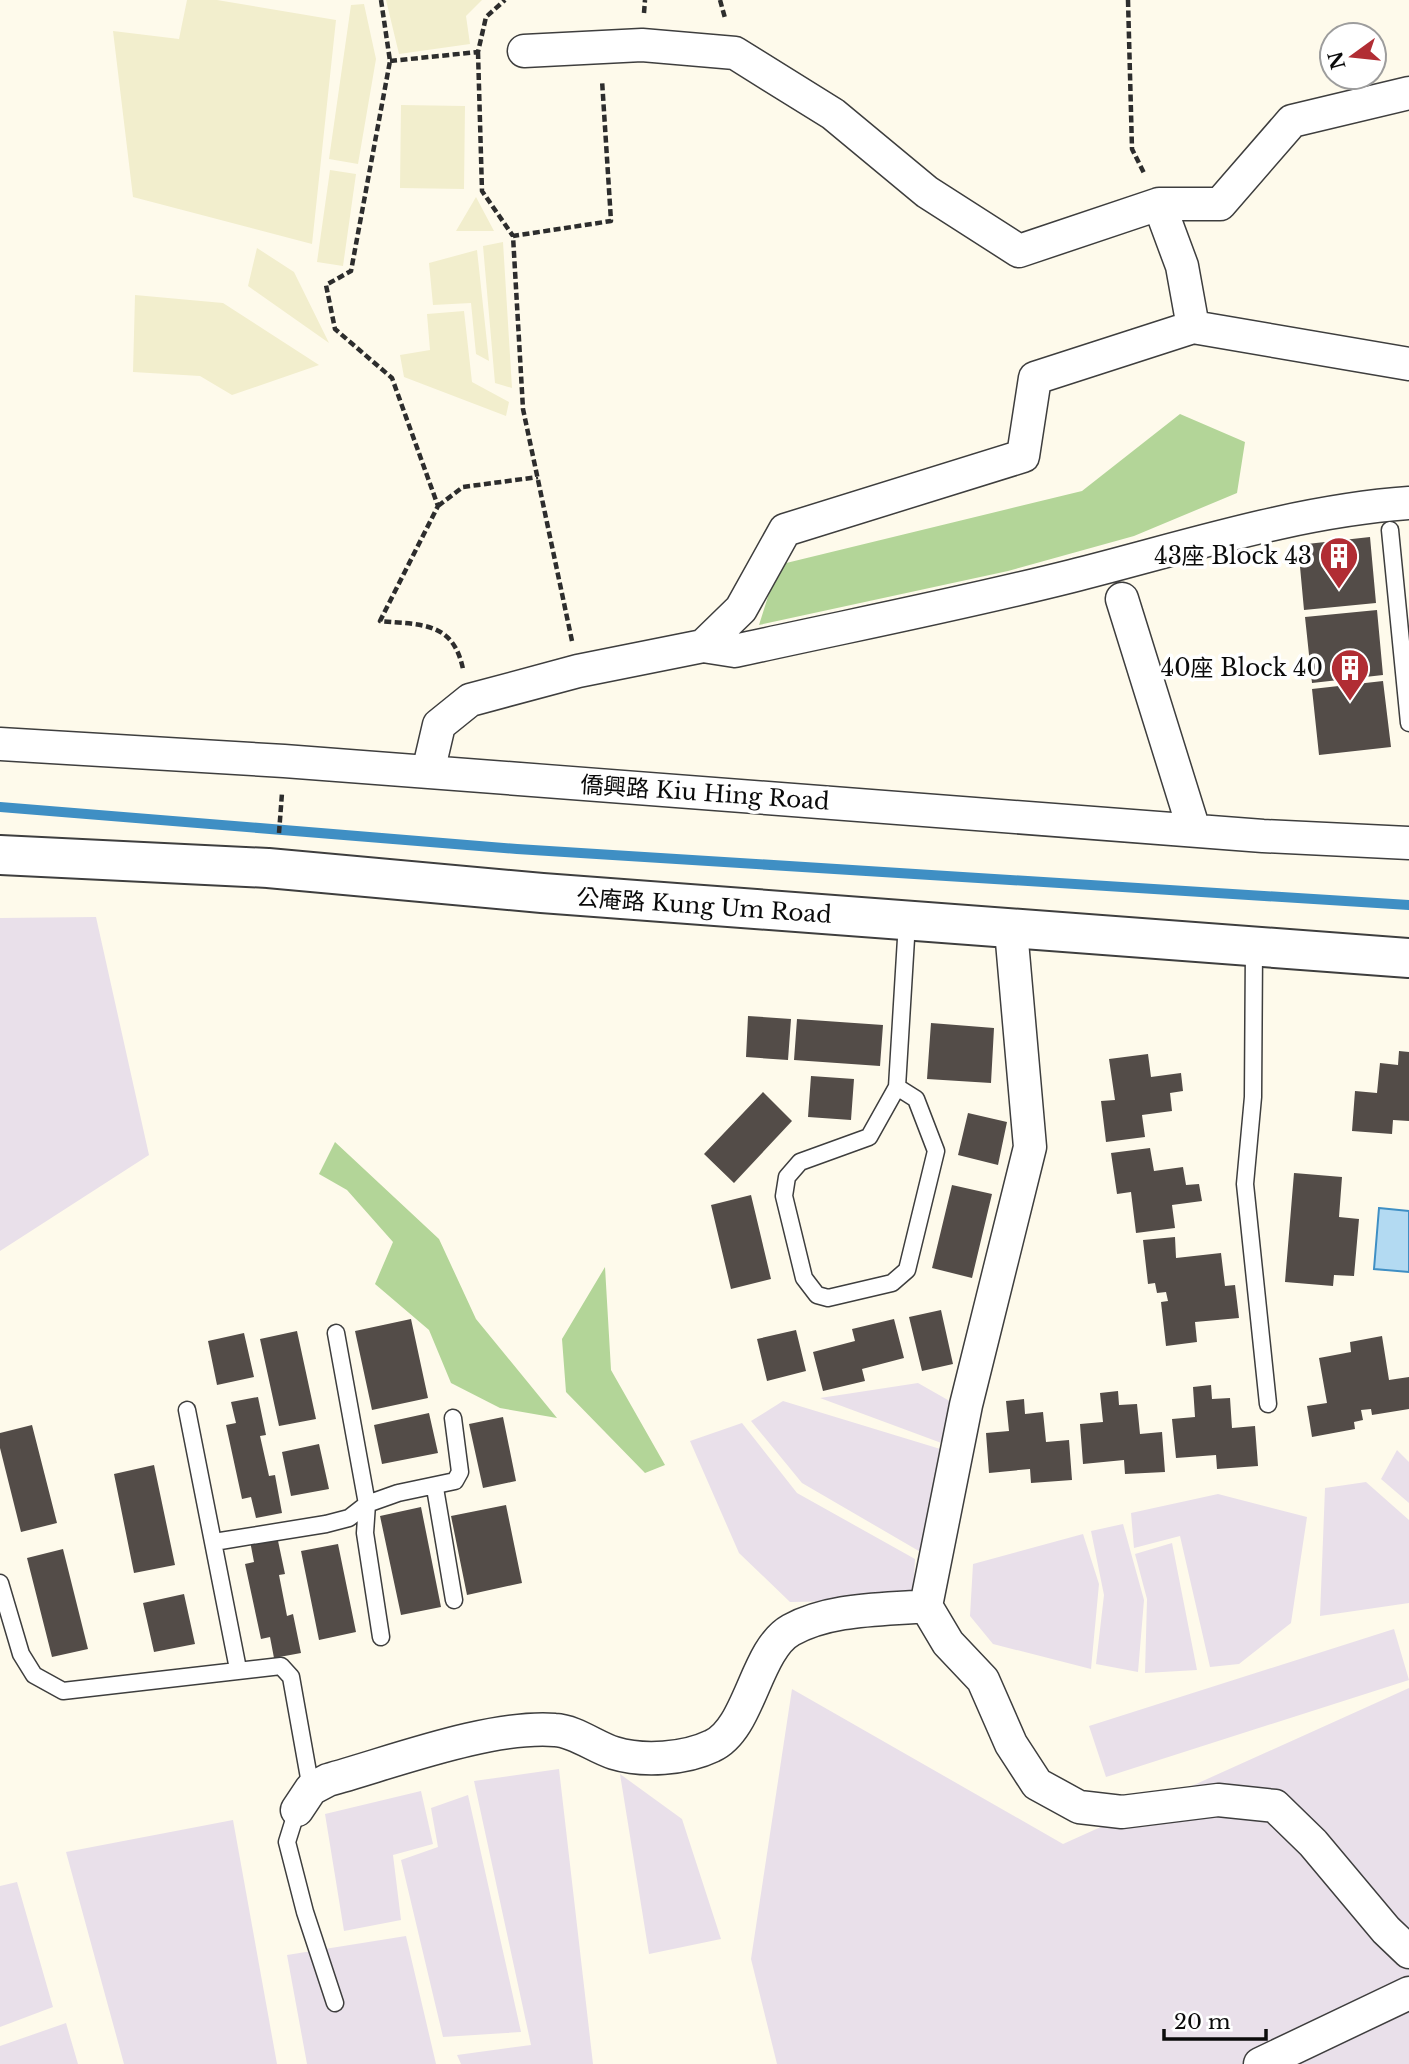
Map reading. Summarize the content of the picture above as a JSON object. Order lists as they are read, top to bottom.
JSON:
{
  "streets": {
    "street": ["僑興路 Kiu Hing Road", "公庵路 Kung Um Road"]
  },
  "places": {
    "building": ["43座 Block 43", "40座 Block 40"]
  },
  "scale_bar": "20 m",
  "north": "left"
}
